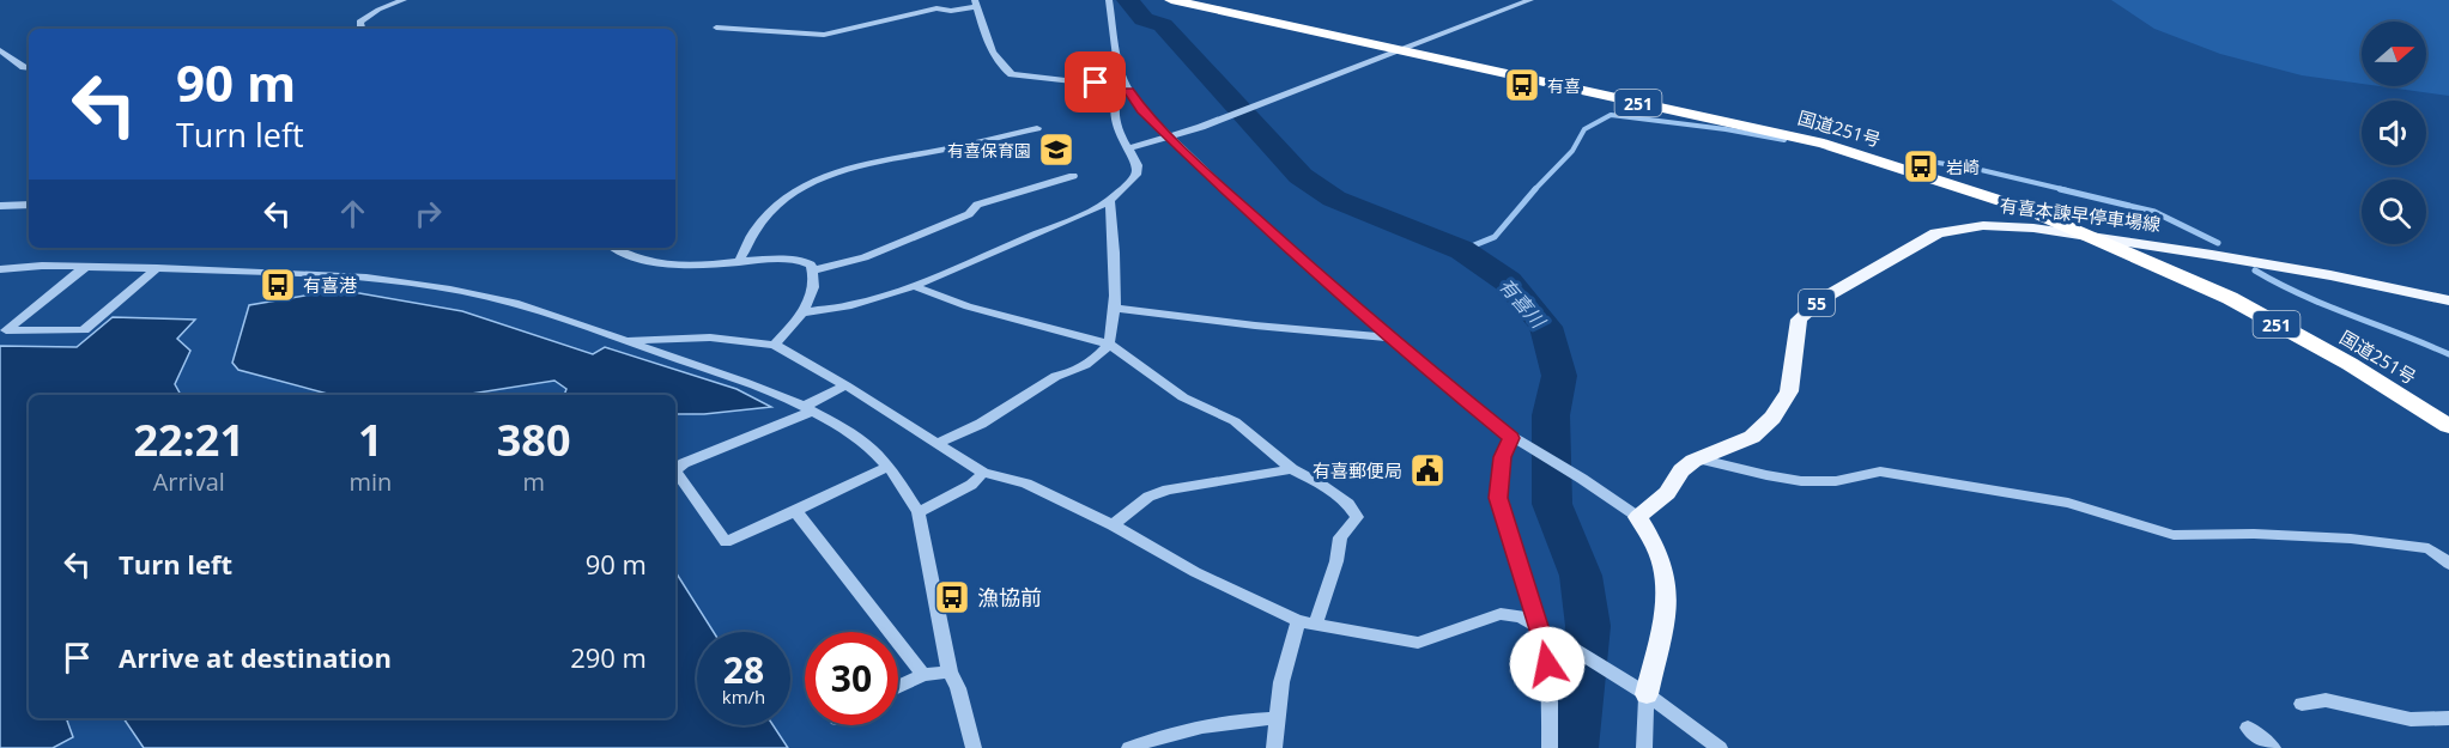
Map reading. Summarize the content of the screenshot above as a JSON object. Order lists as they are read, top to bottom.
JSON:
{
  "streets": {
    "highway": ["251", "国道251号"],
    "main road": ["有喜本諫早停車場線", "55"]
  },
  "crossings": [
    ["国道251号", "有喜本諫早停車場線"]
  ],
  "water": ["有喜川"],
  "places": {
    "bus stop": [
      "有喜",
      "岩崎",
      "有喜港",
      "漁協前"
    ],
    "school or university": ["有喜保育園"],
    "public building": ["有喜郵便局"]
  },
  "north": "right",
  "page": {
    "turn": ["90 m", "Turn left"],
    "eta": [
      "22:21",
      "Arrival",
      "1",
      "min",
      "380",
      "m"
    ],
    "list": [
      {
        "name": "Turn left",
        "value": "90 m"
      },
      {
        "name": "Arrive at destination",
        "value": "290 m"
      }
    ],
    "speed": "28 km/h",
    "limit": "30"
  }
}
